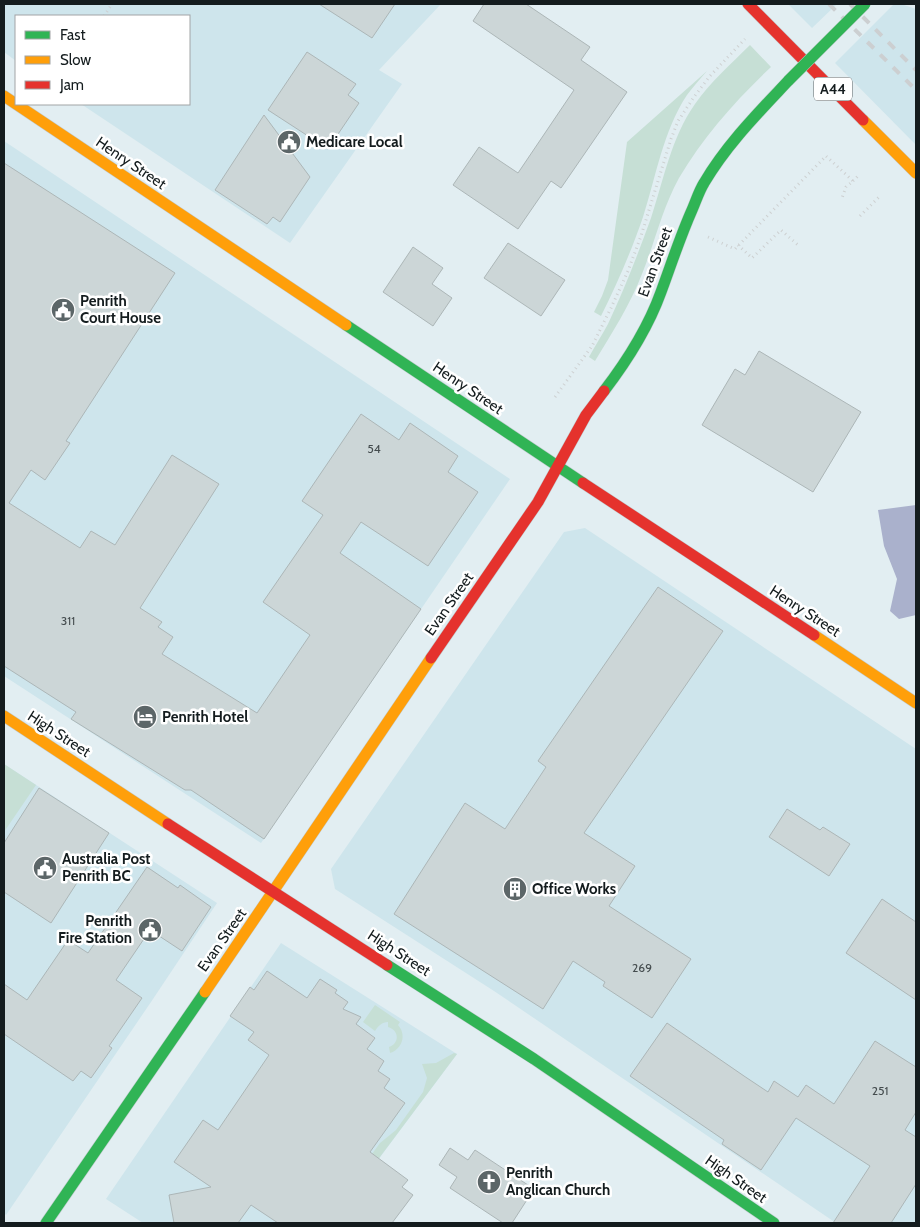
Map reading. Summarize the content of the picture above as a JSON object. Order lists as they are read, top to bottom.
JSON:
{
  "streets": {
    "main road": [
      "A44",
      "Henry Street",
      "Evan Street",
      "High Street"
    ]
  },
  "crossings": [
    ["Henry Street", "Evan Street"],
    ["Evan Street", "High Street"]
  ],
  "places": {
    "public building": [
      "Medicare Local",
      "Penrith Court House",
      "Australia Post Penrith BC",
      "Penrith Fire Station"
    ],
    "hotel": ["Penrith Hotel"],
    "building": ["Office Works"],
    "church": ["Penrith Anglican Church"]
  },
  "house_numbers": [
    "54",
    "311",
    "269",
    "251"
  ],
  "legend": ["Fast", "Slow", "Jam"]
}
